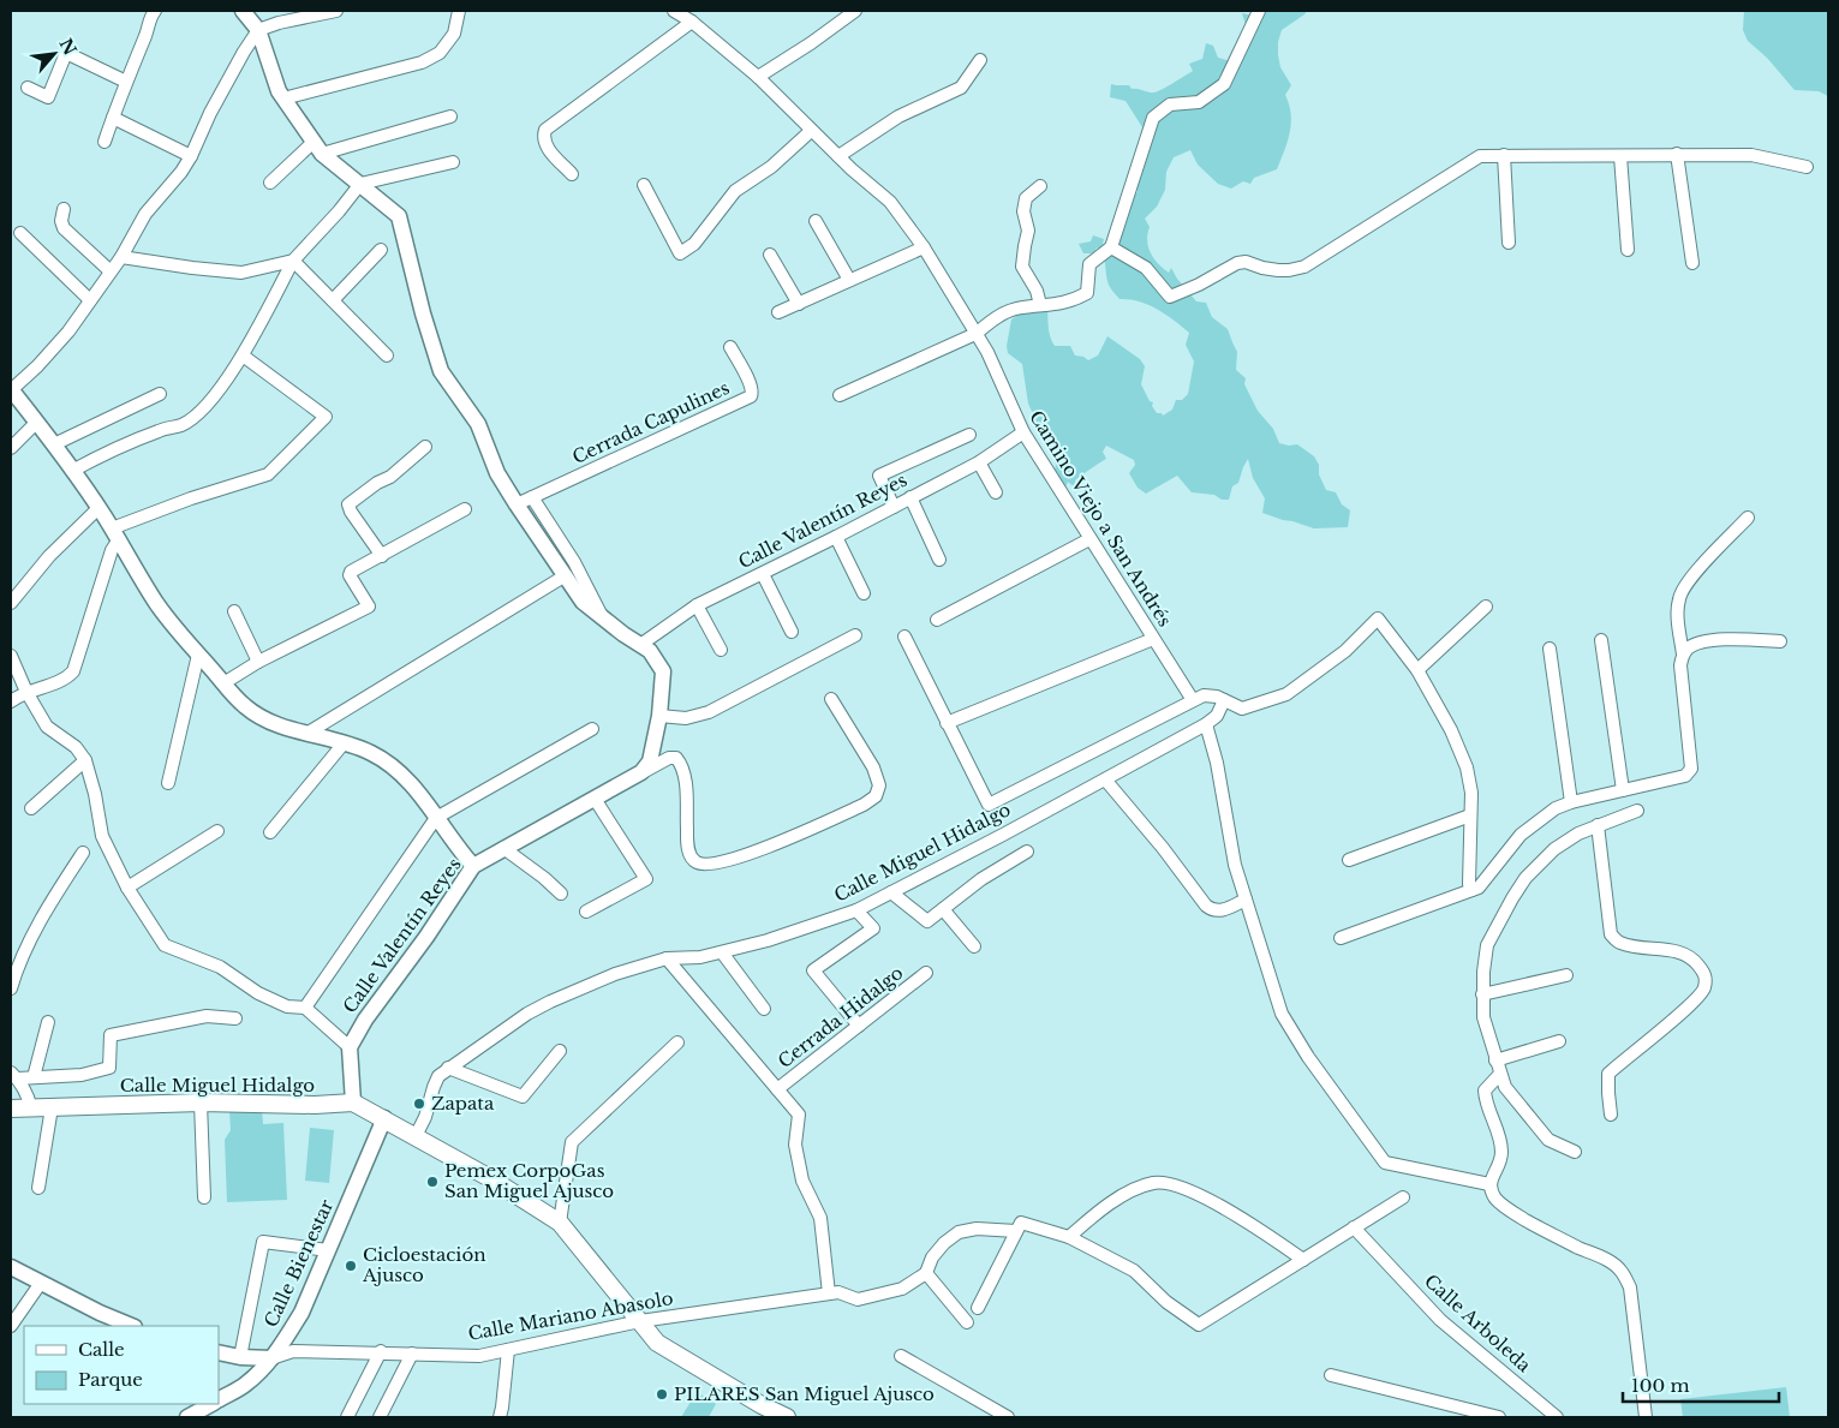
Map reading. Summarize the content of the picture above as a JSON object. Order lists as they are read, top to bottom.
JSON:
{
  "streets": {
    "main road": ["Calle Miguel Hidalgo"],
    "street": [
      "Cerrada Capulines",
      "Camino Viejo a San Andrés",
      "Calle Valentín Reyes",
      "Cerrada Hidalgo",
      "Calle Bienestar",
      "Calle Mariano Abasolo",
      "Calle Arboleda"
    ]
  },
  "crossings": [
    ["Camino Viejo a San Andrés", "Calle Valentín Reyes"],
    ["Calle Bienestar", "Calle Mariano Abasolo"]
  ],
  "places": [
    "Zapata",
    "Pemex CorpoGas San Miguel Ajusco",
    "Cicloestación Ajusco",
    "PILARES San Miguel Ajusco"
  ],
  "legend": ["Calle", "Parque"],
  "scale_bar": "100 m",
  "north": "top right"
}
